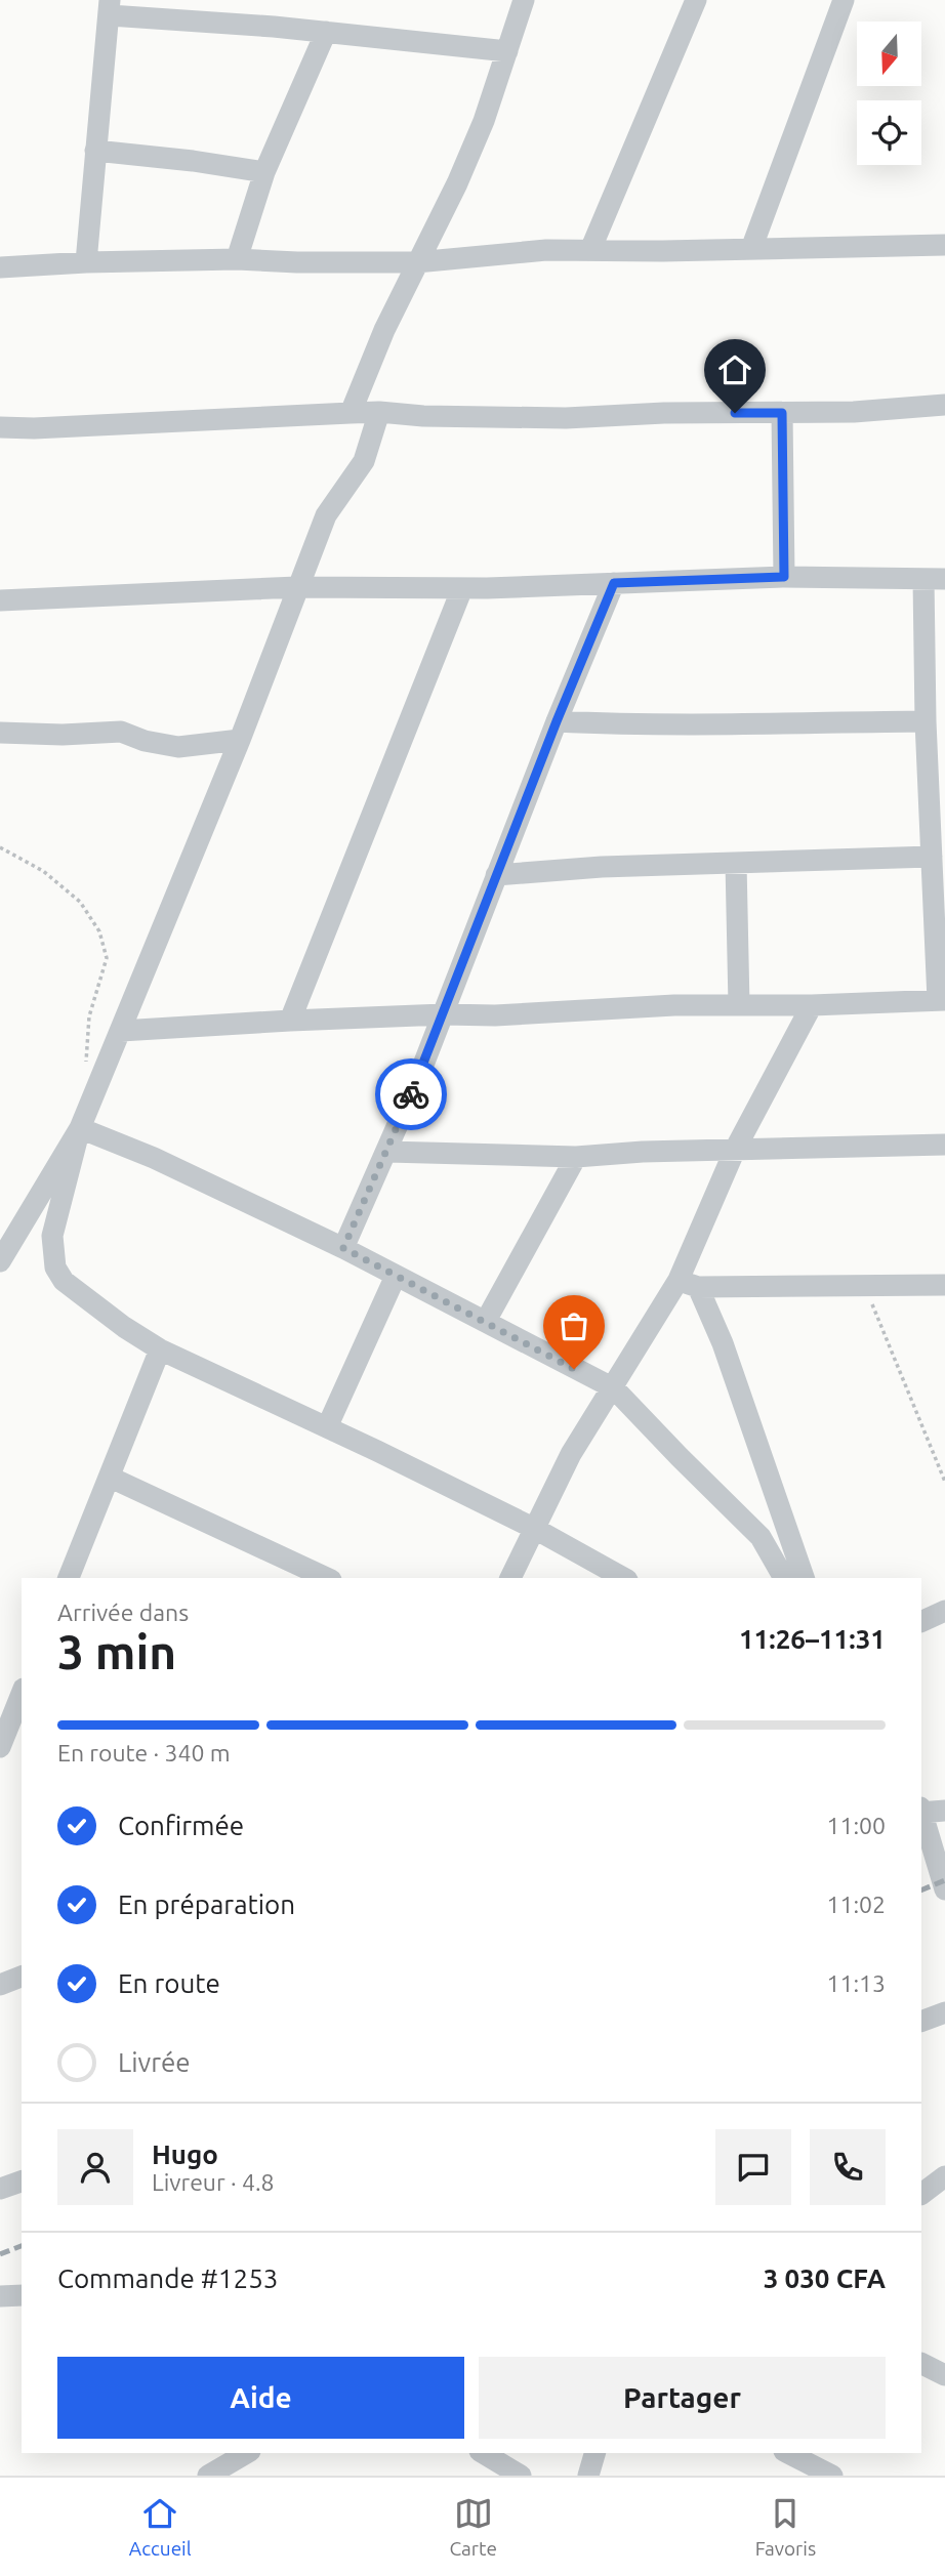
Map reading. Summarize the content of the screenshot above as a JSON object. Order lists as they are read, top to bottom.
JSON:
{
  "north": "bottom",
  "page": {
    "heading": ["3 min", "Arrivée dans", "11:26–11:31"],
    "panel": [
      "Hugo",
      "Livreur · 4.8",
      "Commande #1253",
      "3 030 CFA"
    ],
    "bar": "En route · 340 m",
    "list": [
      ["Confirmée", "11:00"],
      ["En préparation", "11:02"],
      ["En route", "11:13"],
      "Livrée"
    ],
    "buttons": ["Aide", "Partager"],
    "tabs": ["Accueil", "Carte", "Favoris"]
  }
}
